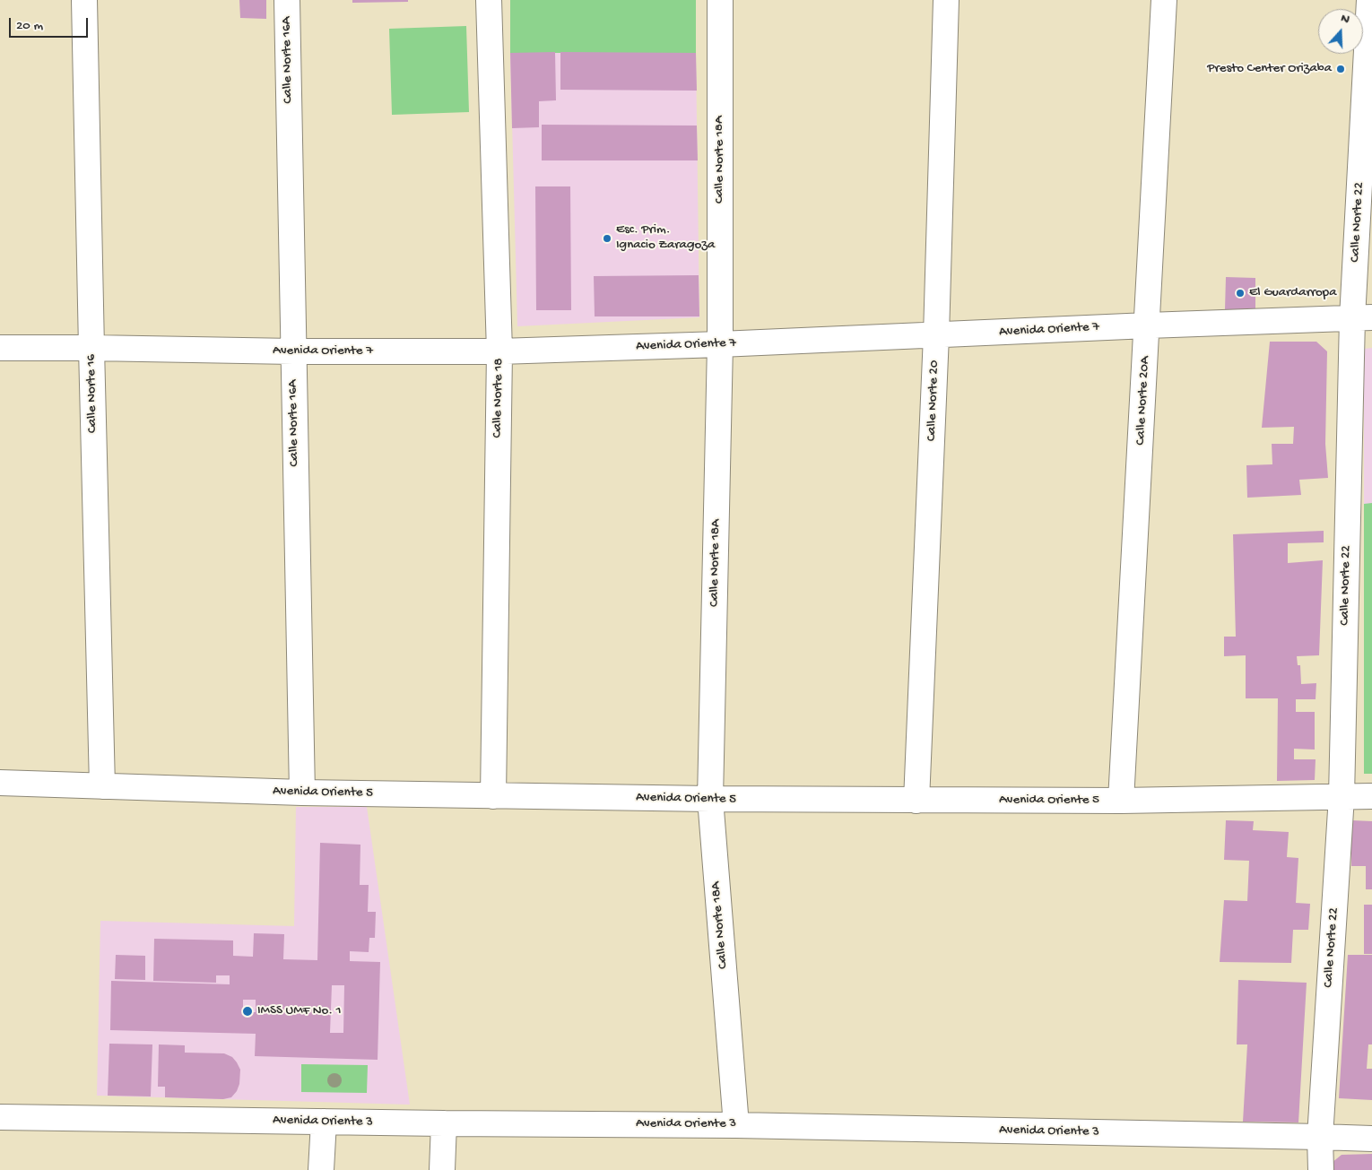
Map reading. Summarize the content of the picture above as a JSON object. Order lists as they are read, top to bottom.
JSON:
{
  "streets": {
    "street": [
      "Calle Norte 16A",
      "Calle Norte 18A",
      "Calle Norte 22",
      "Avenida Oriente 7",
      "Calle Norte 16",
      "Calle Norte 18",
      "Calle Norte 20",
      "Calle Norte 20A",
      "Avenida Oriente 5",
      "Avenida Oriente 3"
    ]
  },
  "crossings": [
    ["Calle Norte 16A", "Avenida Oriente 7"],
    ["Calle Norte 16A", "Avenida Oriente 5"],
    ["Calle Norte 18A", "Avenida Oriente 7"],
    ["Calle Norte 18A", "Avenida Oriente 5"],
    ["Calle Norte 18A", "Avenida Oriente 3"],
    ["Calle Norte 22", "Avenida Oriente 7"],
    ["Calle Norte 22", "Avenida Oriente 5"],
    ["Calle Norte 22", "Avenida Oriente 3"],
    ["Avenida Oriente 7", "Calle Norte 16"],
    ["Avenida Oriente 7", "Calle Norte 18"],
    ["Avenida Oriente 7", "Calle Norte 20"],
    ["Avenida Oriente 7", "Calle Norte 20A"],
    ["Calle Norte 16", "Avenida Oriente 5"],
    ["Calle Norte 18", "Avenida Oriente 5"],
    ["Calle Norte 20", "Avenida Oriente 5"],
    ["Calle Norte 20A", "Avenida Oriente 5"]
  ],
  "places": [
    "Presto Center Orizaba",
    "Esc. Prim. Ignacio Zaragoza",
    "El Guardarropa",
    "IMSS UMF No. 1"
  ],
  "scale_bar": "20 m",
  "north": "top"
}
